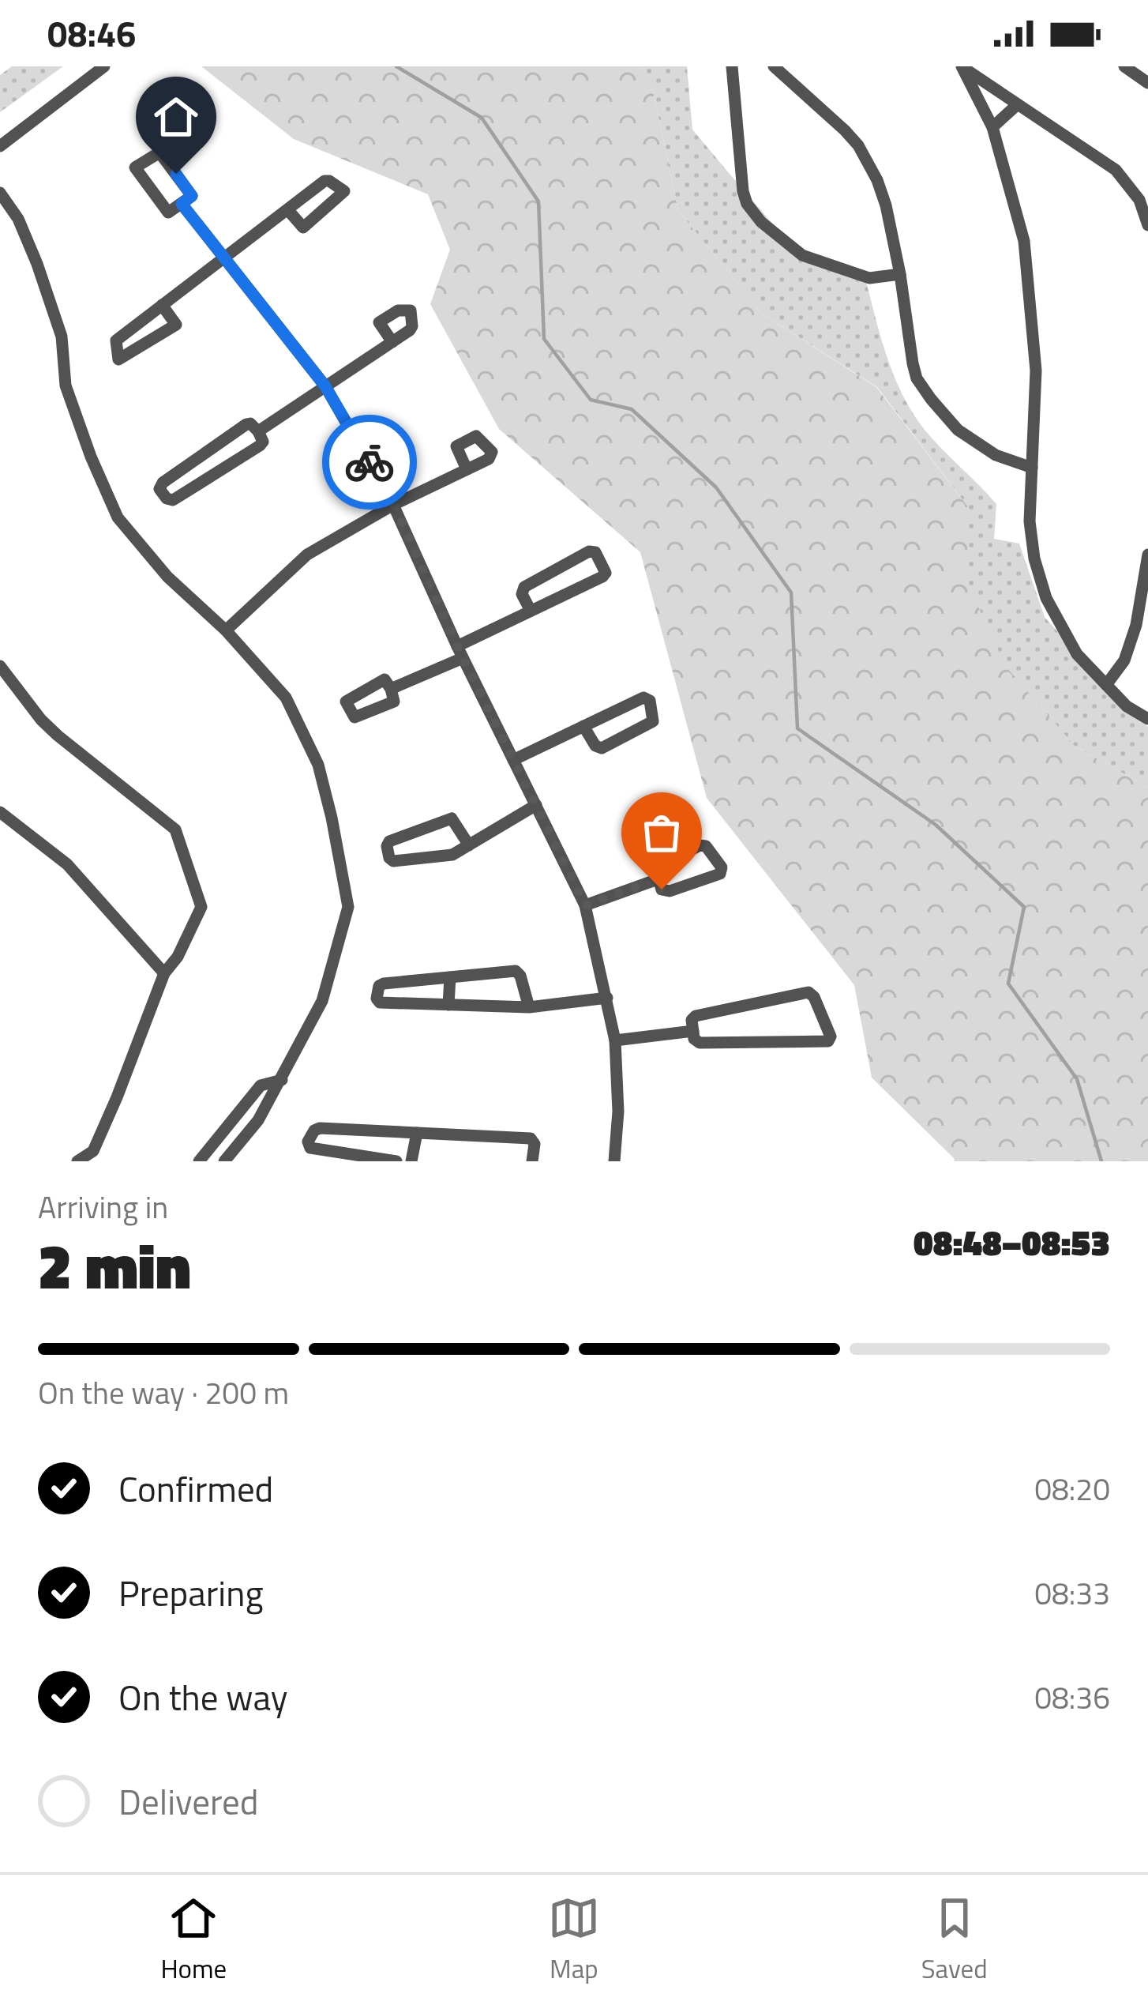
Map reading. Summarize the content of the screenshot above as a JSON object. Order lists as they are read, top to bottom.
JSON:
{
  "page": {
    "status": "08:46",
    "heading": ["2 min", "Arriving in", "08:48–08:53"],
    "bar": "On the way · 200 m",
    "list": [
      ["Confirmed", "08:20"],
      ["Preparing", "08:33"],
      ["On the way", "08:36"],
      "Delivered"
    ],
    "tabs": ["Home", "Map", "Saved"]
  }
}
